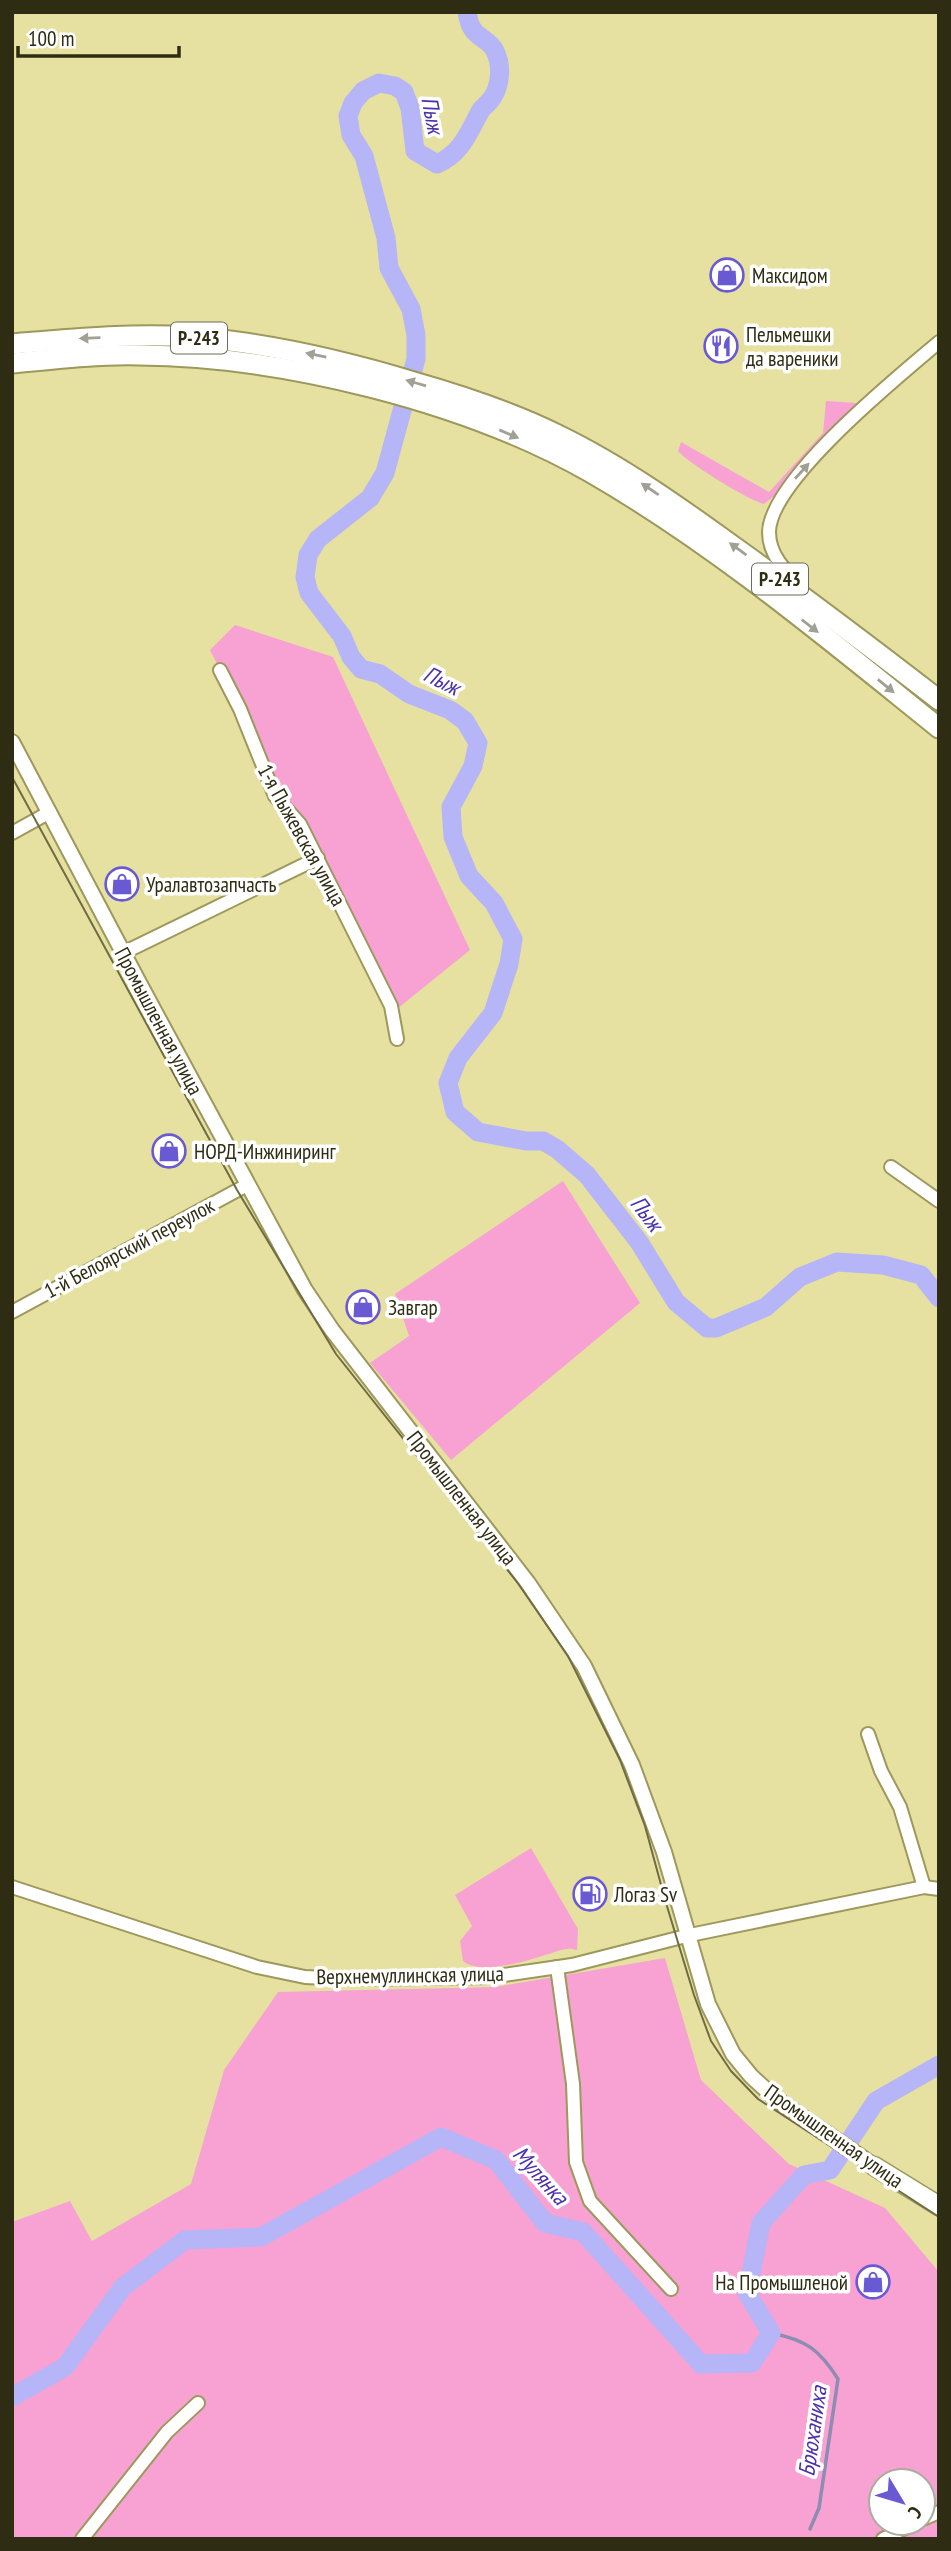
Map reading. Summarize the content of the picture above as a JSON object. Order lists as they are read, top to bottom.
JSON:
{
  "streets": {
    "highway": ["Р-243"],
    "main road": ["Промышленная улица"],
    "street": ["1-я Пыжевская улица", "1-й Белоярский переулок", "Верхнемуллинская улица"]
  },
  "crossings": [
    ["Промышленная улица", "1-й Белоярский переулок"],
    ["Промышленная улица", "Верхнемуллинская улица"]
  ],
  "water": ["Пыж", "Мулянка", "Брюханиха"],
  "places": {
    "shop": [
      "Максидом",
      "Уралавтозапчасть",
      "НОРД-Инжиниринг",
      "Завгар",
      "На Промышленой"
    ],
    "restaurant": ["Пельмешки да вареники"],
    "fuel station": ["Логаз Sv"]
  },
  "scale_bar": "100 m",
  "north": "bottom right"
}
